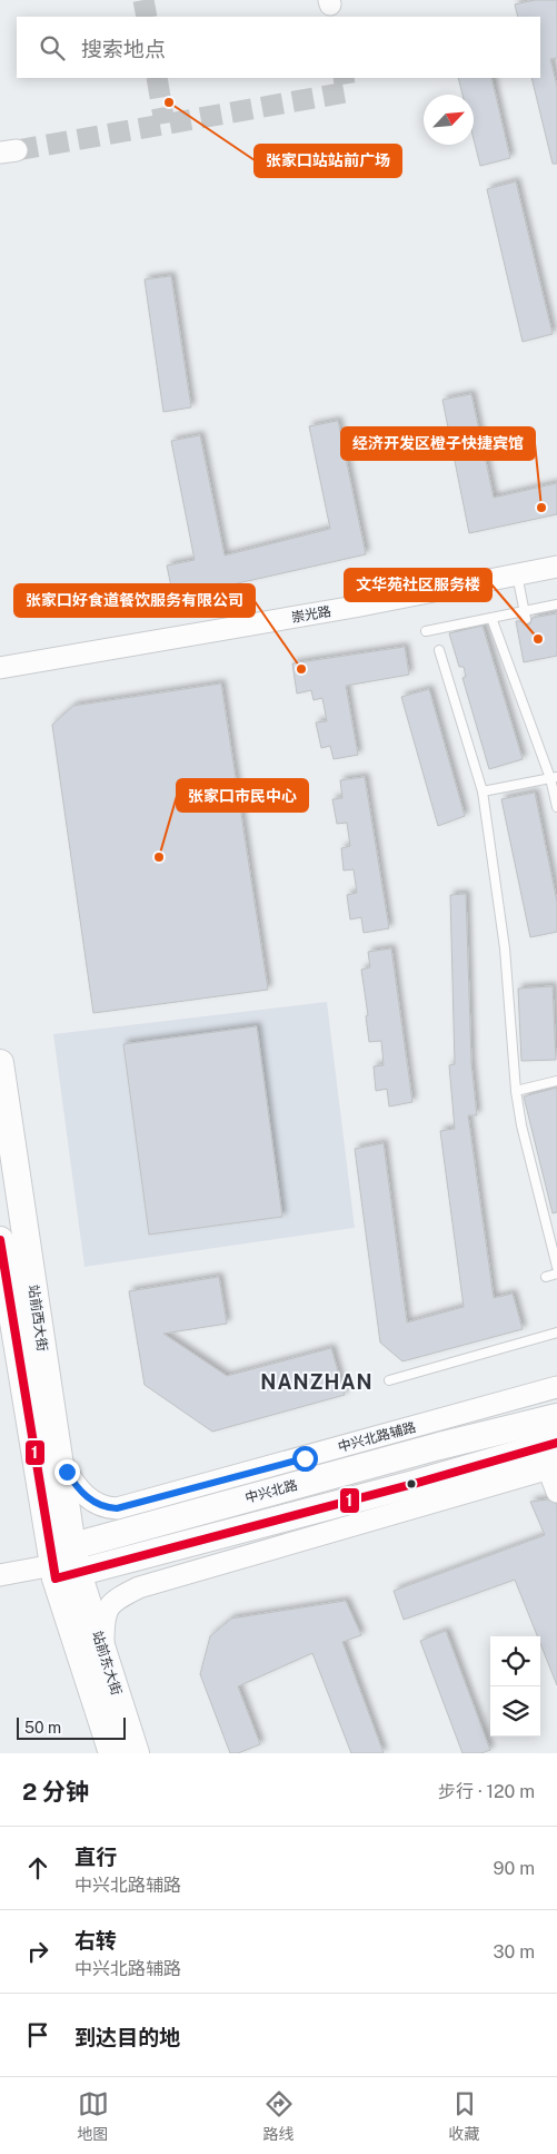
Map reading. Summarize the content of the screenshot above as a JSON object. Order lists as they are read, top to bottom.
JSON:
{
  "streets": {
    "main road": ["站前西大街", "中兴北路", "站前东大街"],
    "street": ["崇光路", "中兴北路辅路"]
  },
  "crossings": [
    ["站前西大街", "中兴北路辅路"],
    ["站前西大街", "中兴北路"],
    ["站前西大街", "站前东大街"],
    ["中兴北路", "站前东大街"]
  ],
  "districts": ["NANZHAN"],
  "places": [
    "张家口站站前广场",
    "经济开发区橙子快捷宾馆",
    "文华苑社区服务楼",
    "张家口好食道餐饮服务有限公司",
    "张家口市民中心"
  ],
  "lines": ["transit line 1"],
  "scale_bar": "50 m",
  "north": "top right",
  "page": {
    "search": "搜索地点",
    "scale": "50 m",
    "heading": ["2 分钟", "步行 · 120 m"],
    "list": [
      ["直行", "中兴北路辅路", "90 m"],
      ["右转", "中兴北路辅路", "30 m"],
      "到达目的地"
    ],
    "nav": ["地图", "路线", "收藏"]
  }
}
